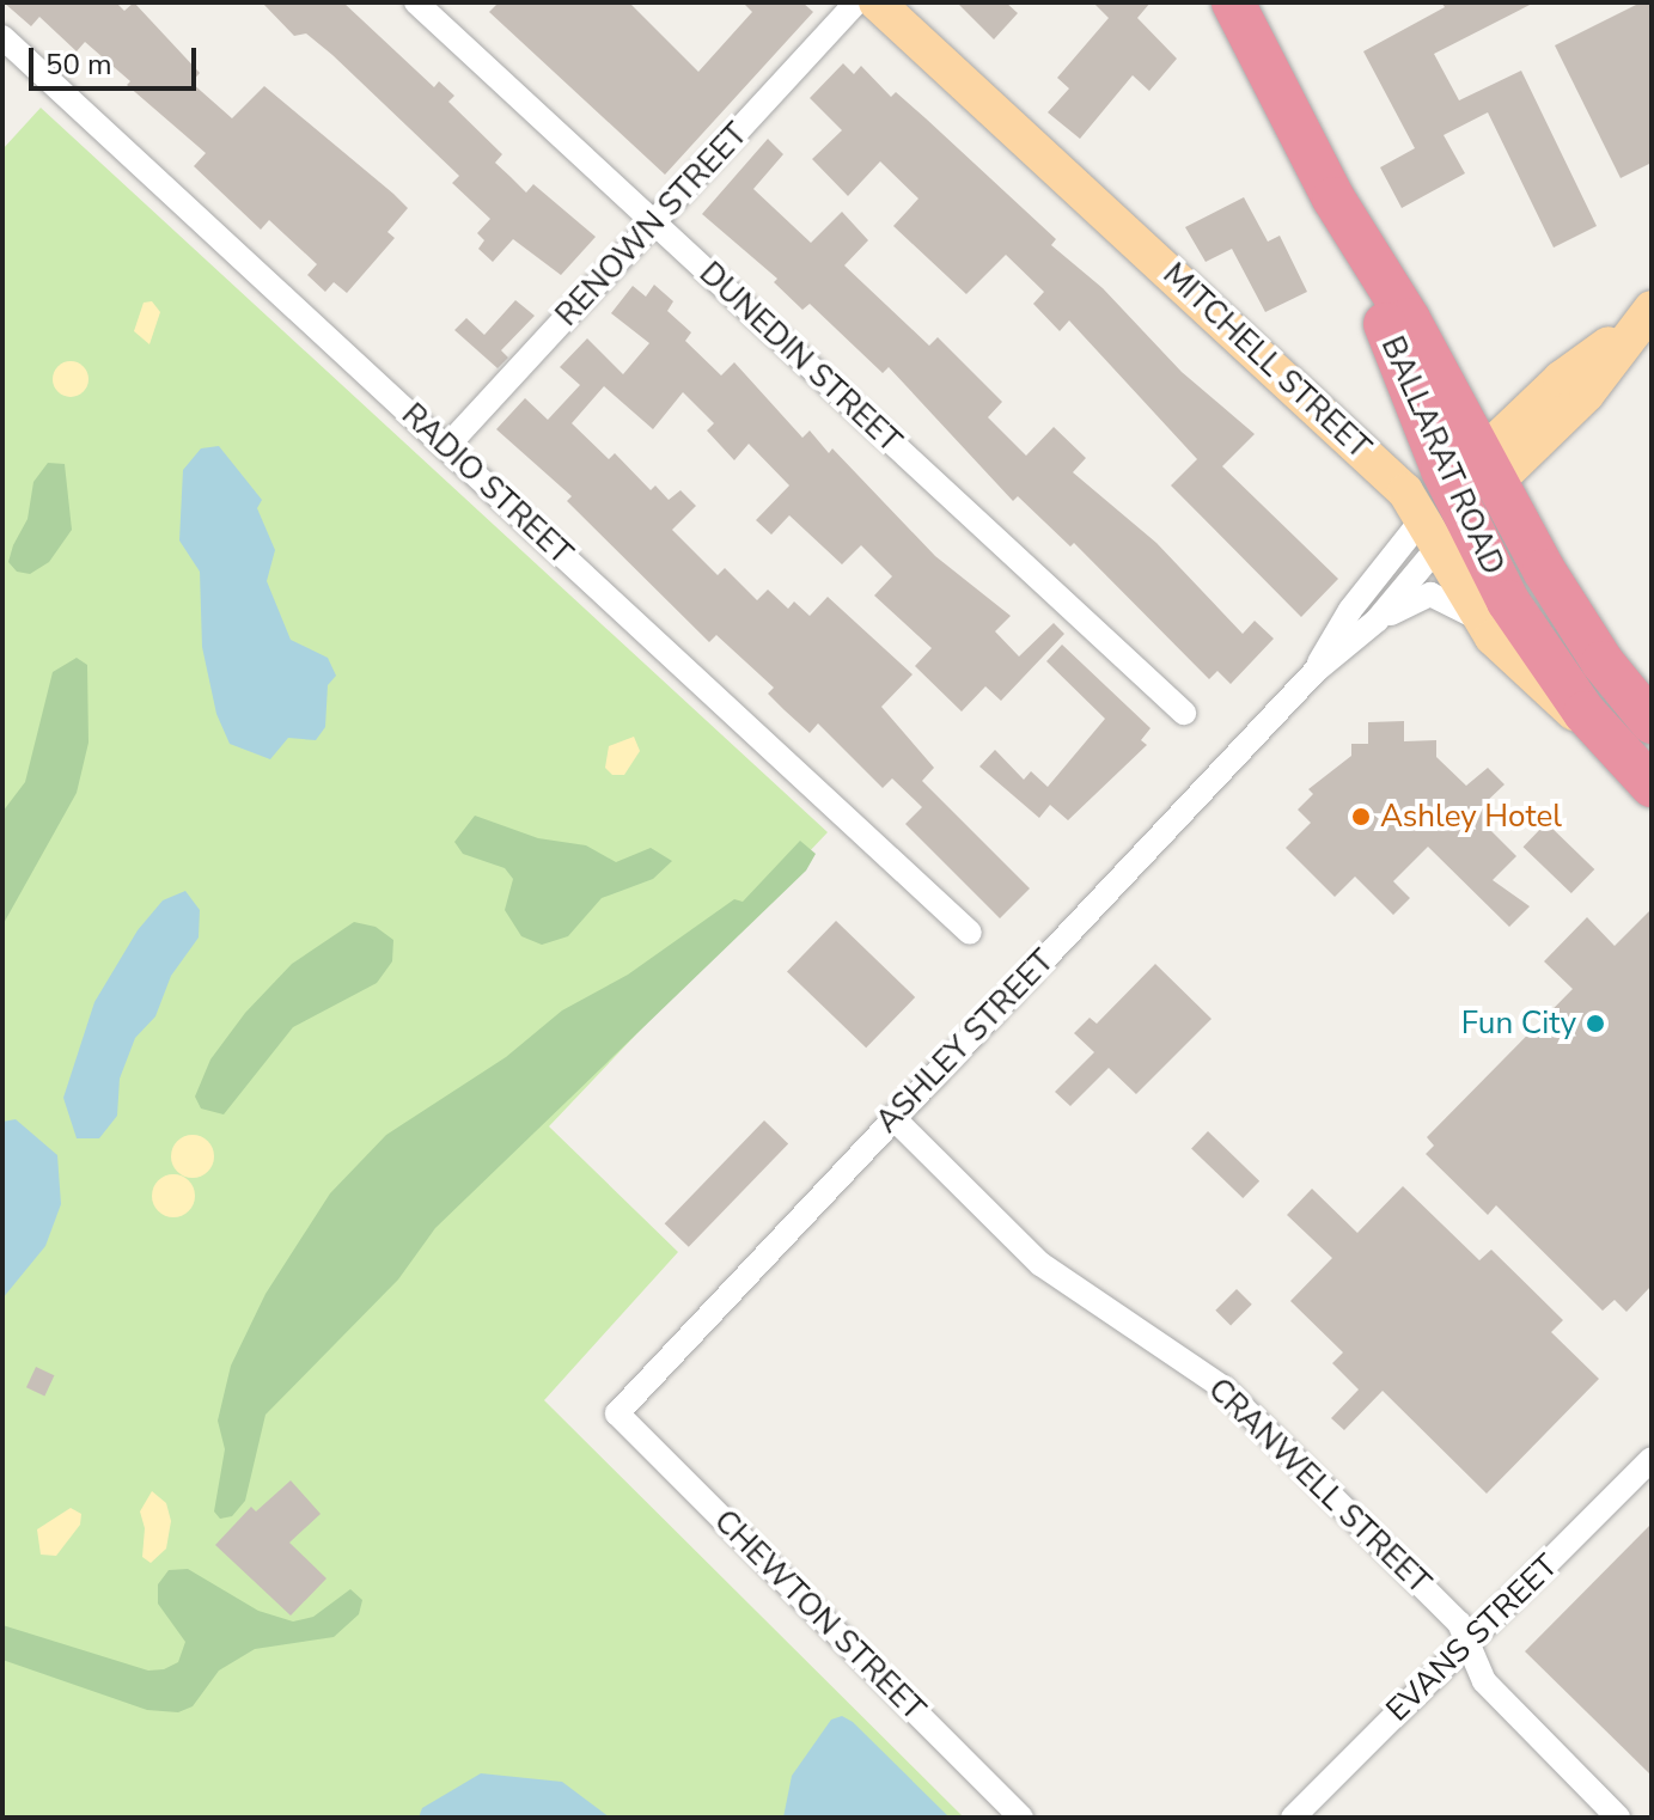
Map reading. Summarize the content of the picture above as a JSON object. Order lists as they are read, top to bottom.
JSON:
{
  "streets": {
    "highway": ["BALLARAT ROAD", "ASHLEY STREET"],
    "main road": ["MITCHELL STREET"],
    "street": [
      "RENOWN STREET",
      "DUNEDIN STREET",
      "RADIO STREET",
      "CRANWELL STREET",
      "CHEWTON STREET",
      "EVANS STREET"
    ]
  },
  "crossings": [
    ["RENOWN STREET", "DUNEDIN STREET"],
    ["RENOWN STREET", "RADIO STREET"],
    ["MITCHELL STREET", "BALLARAT ROAD"],
    ["MITCHELL STREET", "ASHLEY STREET"],
    ["BALLARAT ROAD", "ASHLEY STREET"],
    ["ASHLEY STREET", "CRANWELL STREET"],
    ["ASHLEY STREET", "CHEWTON STREET"],
    ["CRANWELL STREET", "EVANS STREET"]
  ],
  "places": ["Ashley Hotel", "Fun City"],
  "scale_bar": "50 m"
}
